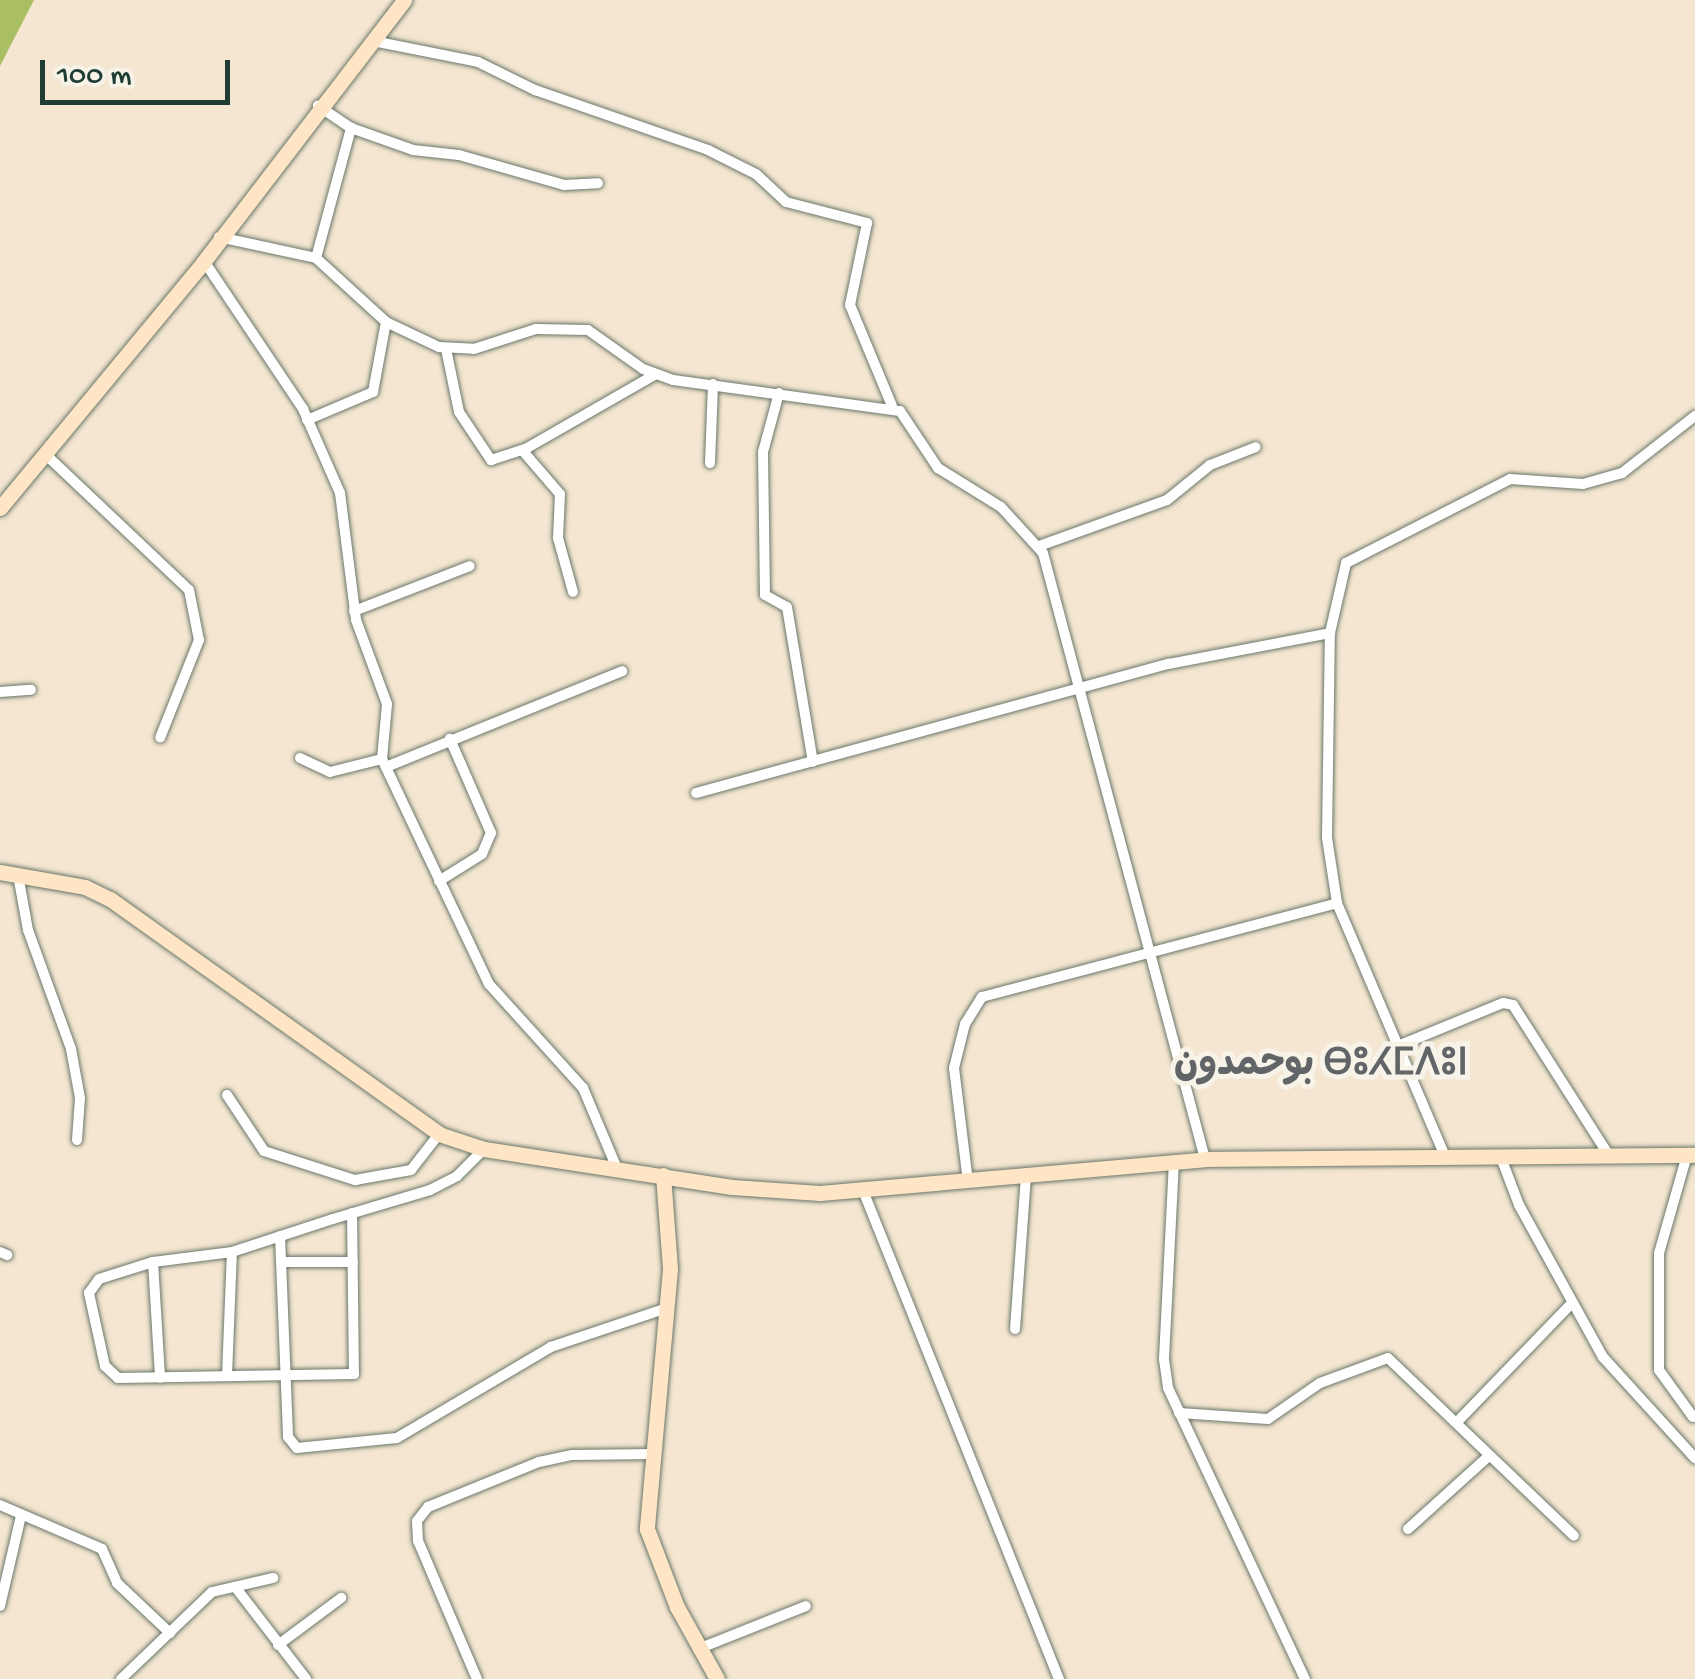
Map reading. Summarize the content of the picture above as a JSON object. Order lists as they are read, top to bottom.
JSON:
{
  "districts": ["بوحمدون ⴱⵓⵃⵎⴷⵓⵏ"],
  "scale_bar": "100 m"
}
